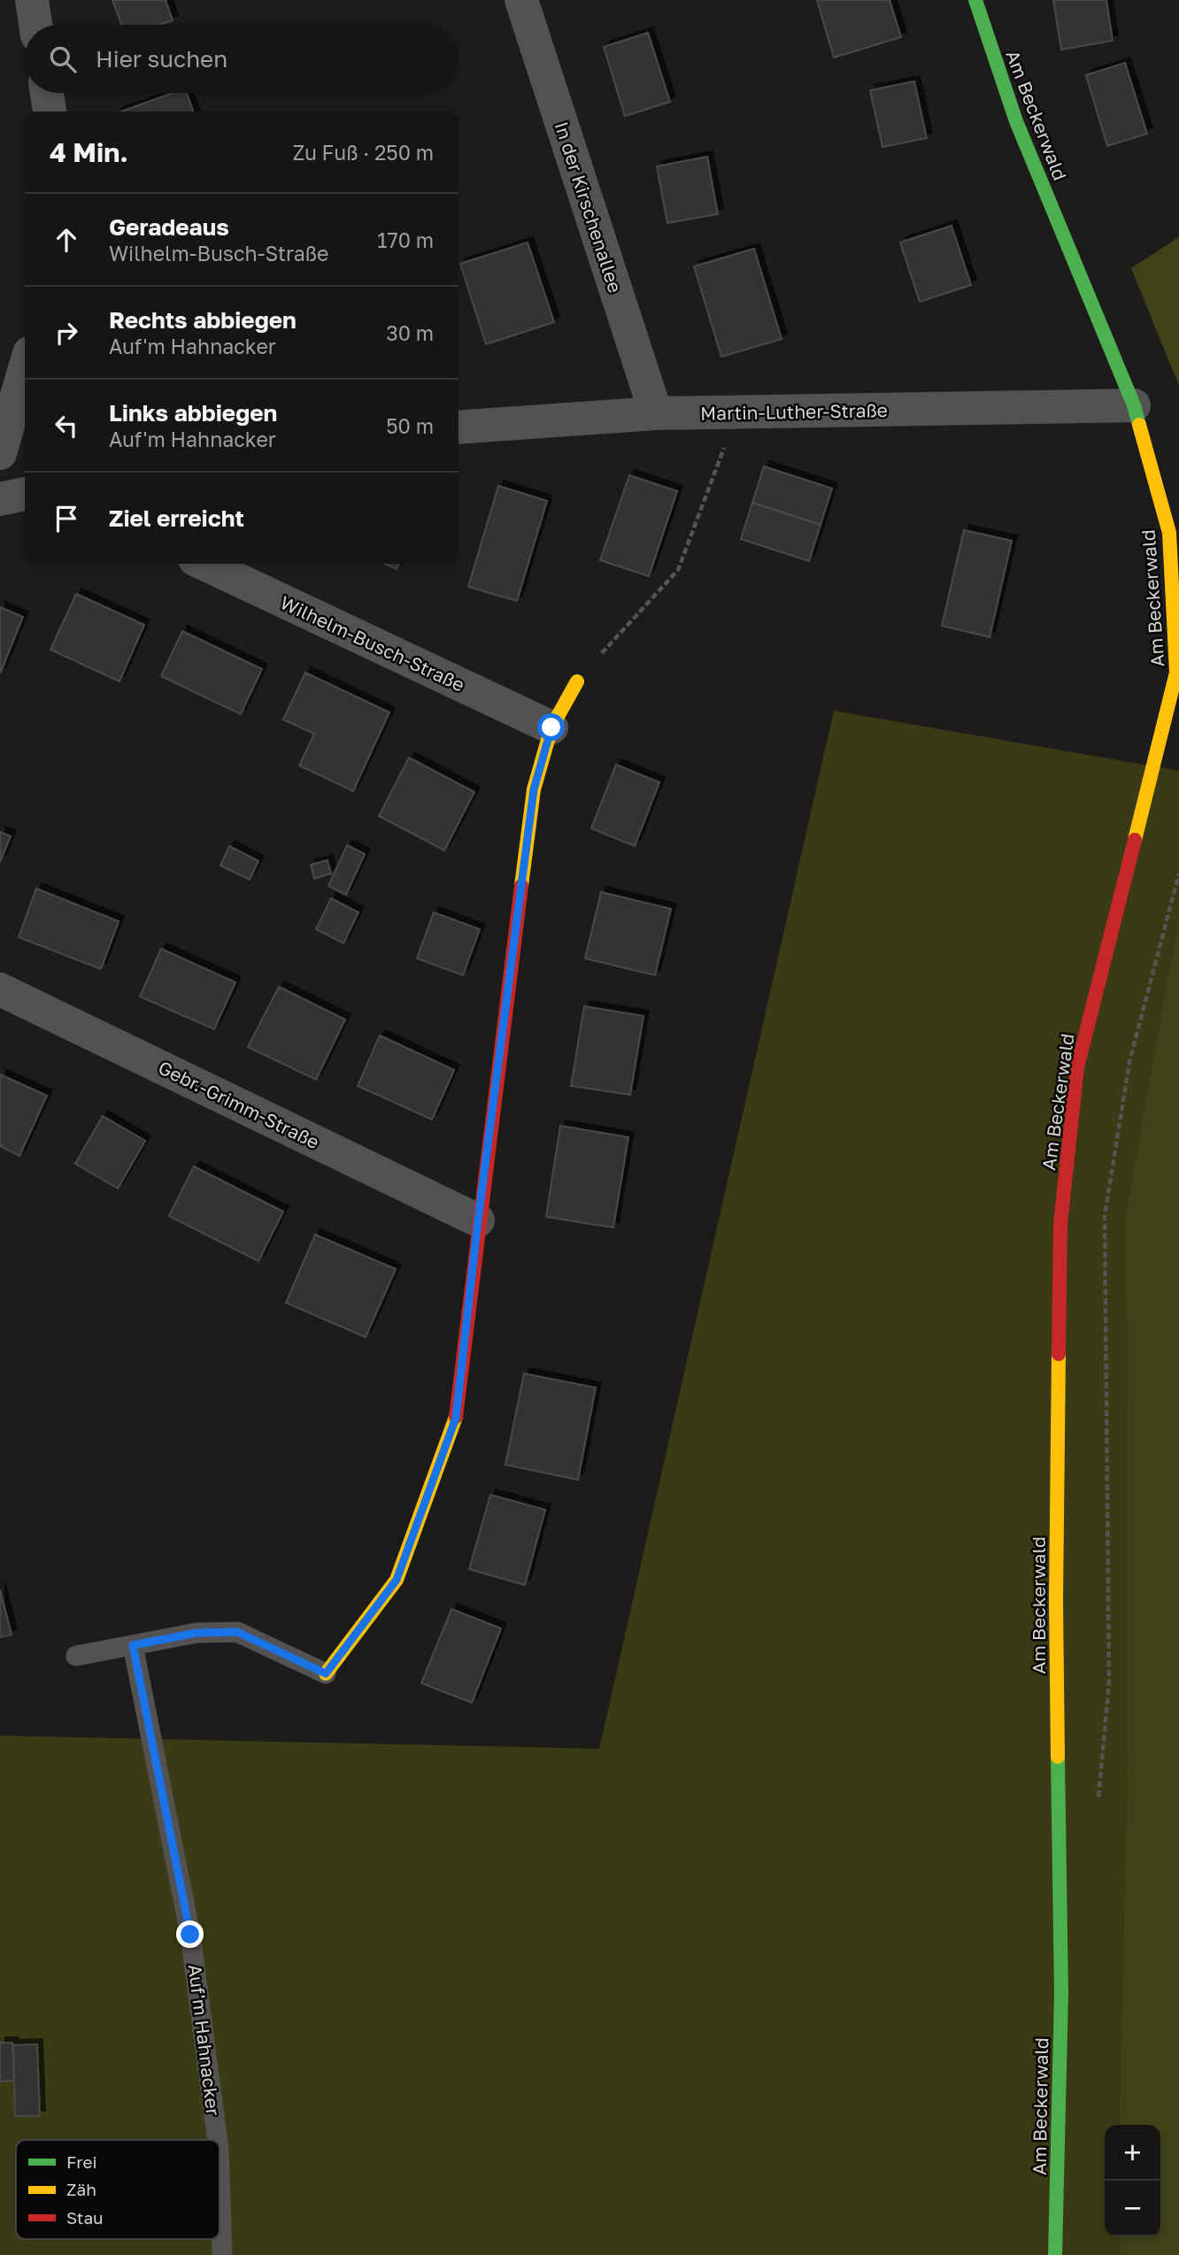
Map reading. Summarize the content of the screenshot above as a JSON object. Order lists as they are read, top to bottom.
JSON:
{
  "streets": {
    "street": [
      "Am Beckerwald",
      "In der Kirschenallee",
      "Martin-Luther-Straße",
      "Wilhelm-Busch-Straße",
      "Gebr.-Grimm-Straße"
    ],
    "lane": ["Auf'm Hahnacker"]
  },
  "crossings": [
    ["Am Beckerwald", "Martin-Luther-Straße"],
    ["In der Kirschenallee", "Martin-Luther-Straße"]
  ],
  "legend": ["Frei", "Zäh", "Stau"],
  "page": {
    "search": "Hier suchen",
    "heading": ["4 Min.", "Zu Fuß · 250 m"],
    "list": [
      ["Geradeaus", "Wilhelm-Busch-Straße", "170 m"],
      ["Rechts abbiegen", "Auf'm Hahnacker", "30 m"],
      ["Links abbiegen", "Auf'm Hahnacker", "50 m"],
      "Ziel erreicht"
    ],
    "map_buttons": ["+", "−"]
  }
}
